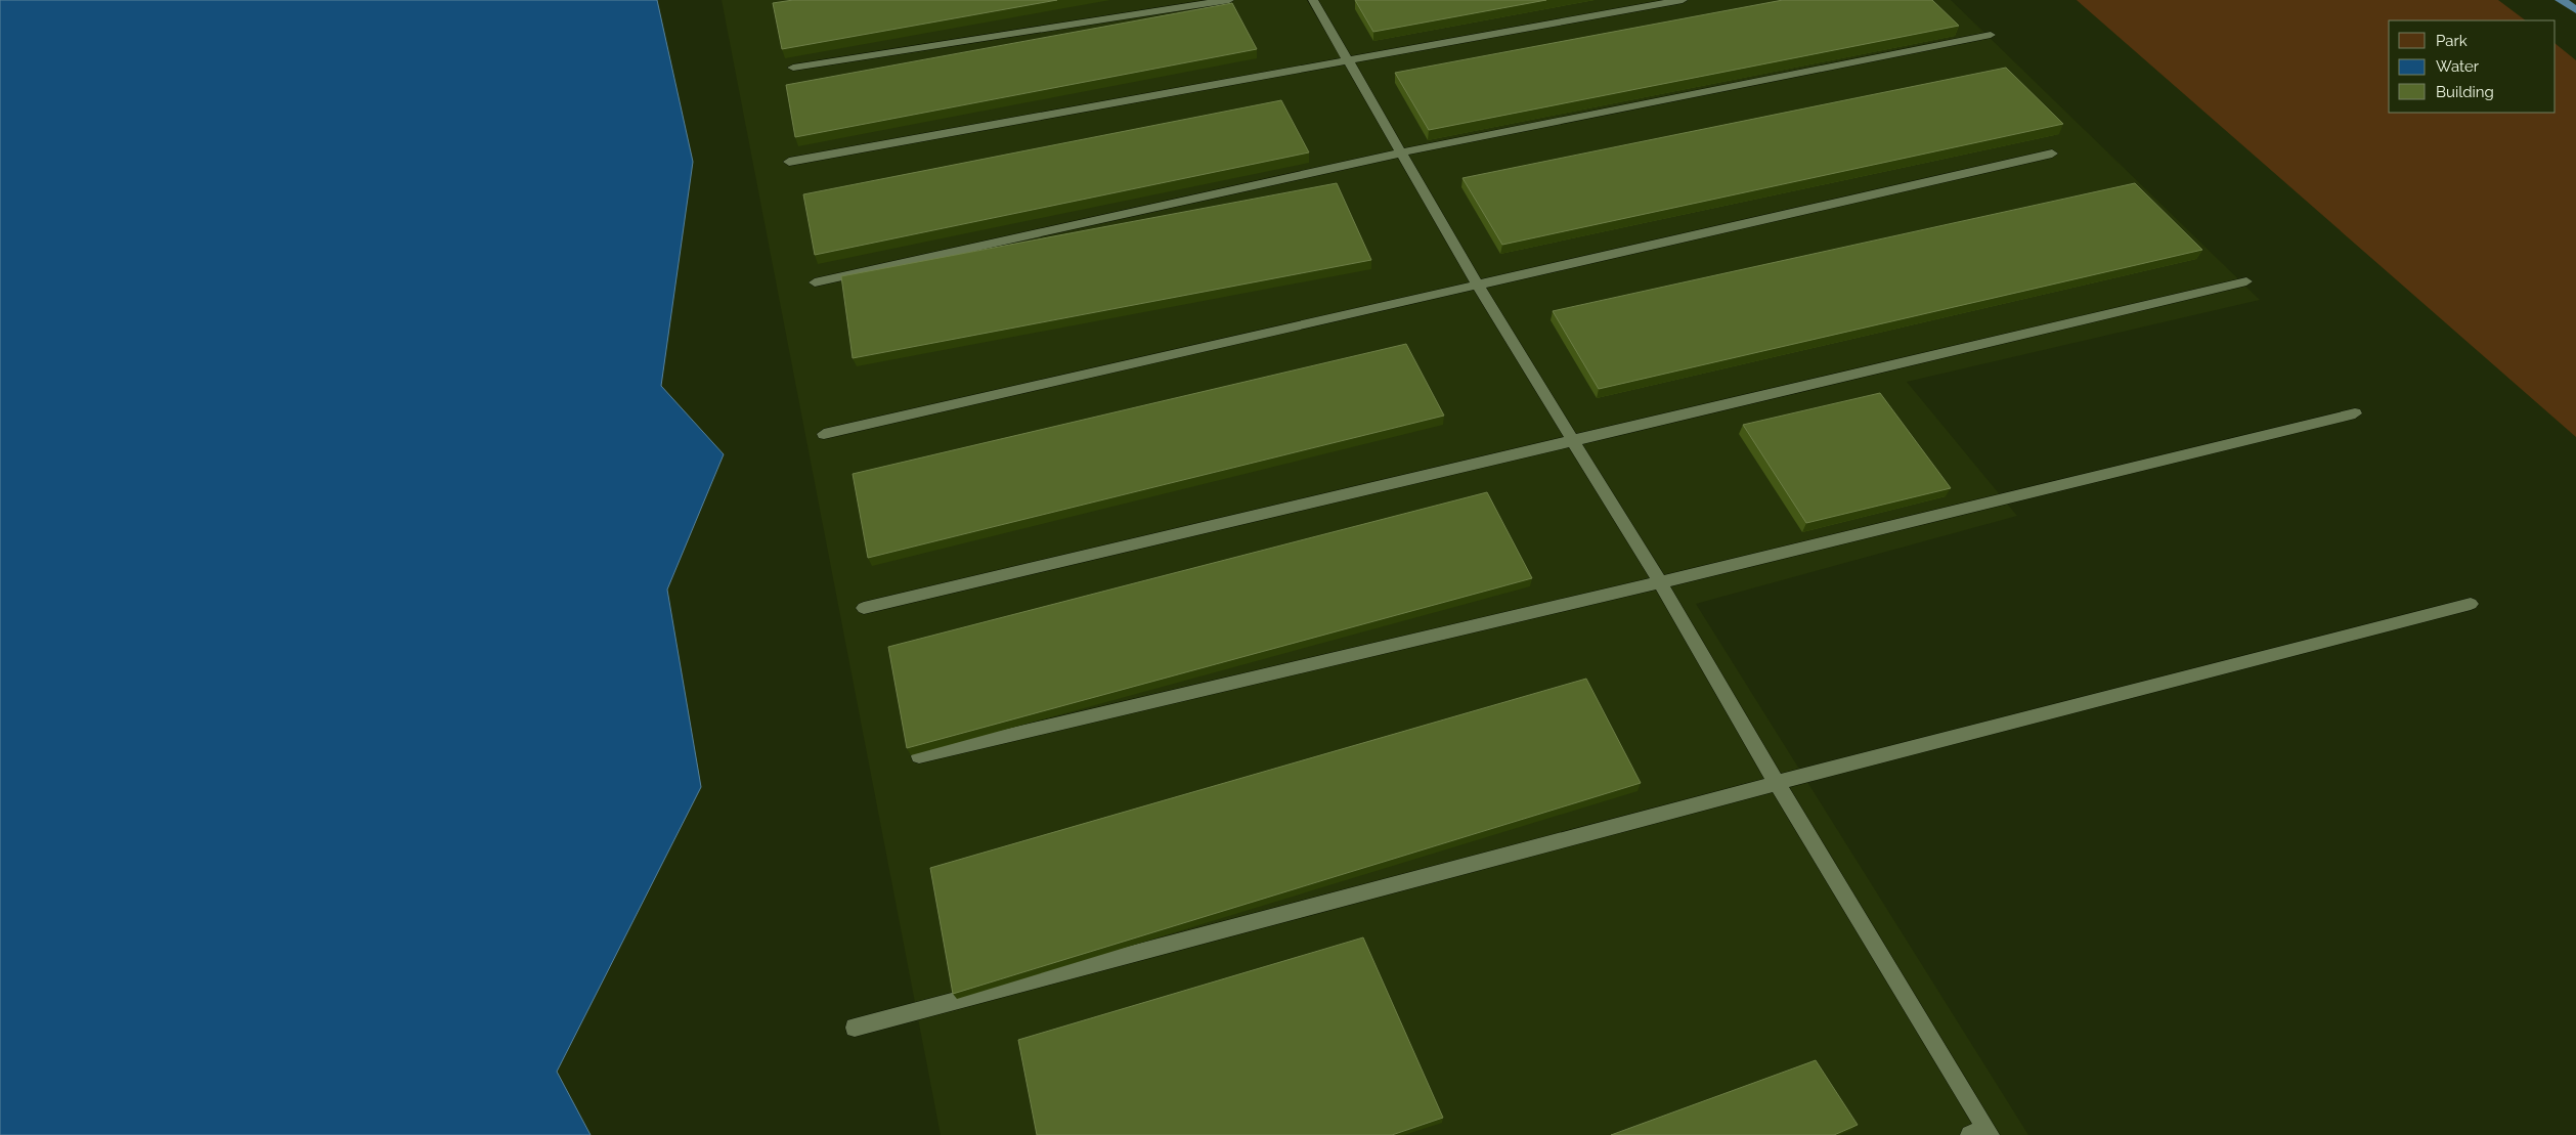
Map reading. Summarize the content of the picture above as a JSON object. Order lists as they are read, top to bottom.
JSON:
{
  "legend": ["Park", "Water", "Building"]
}
